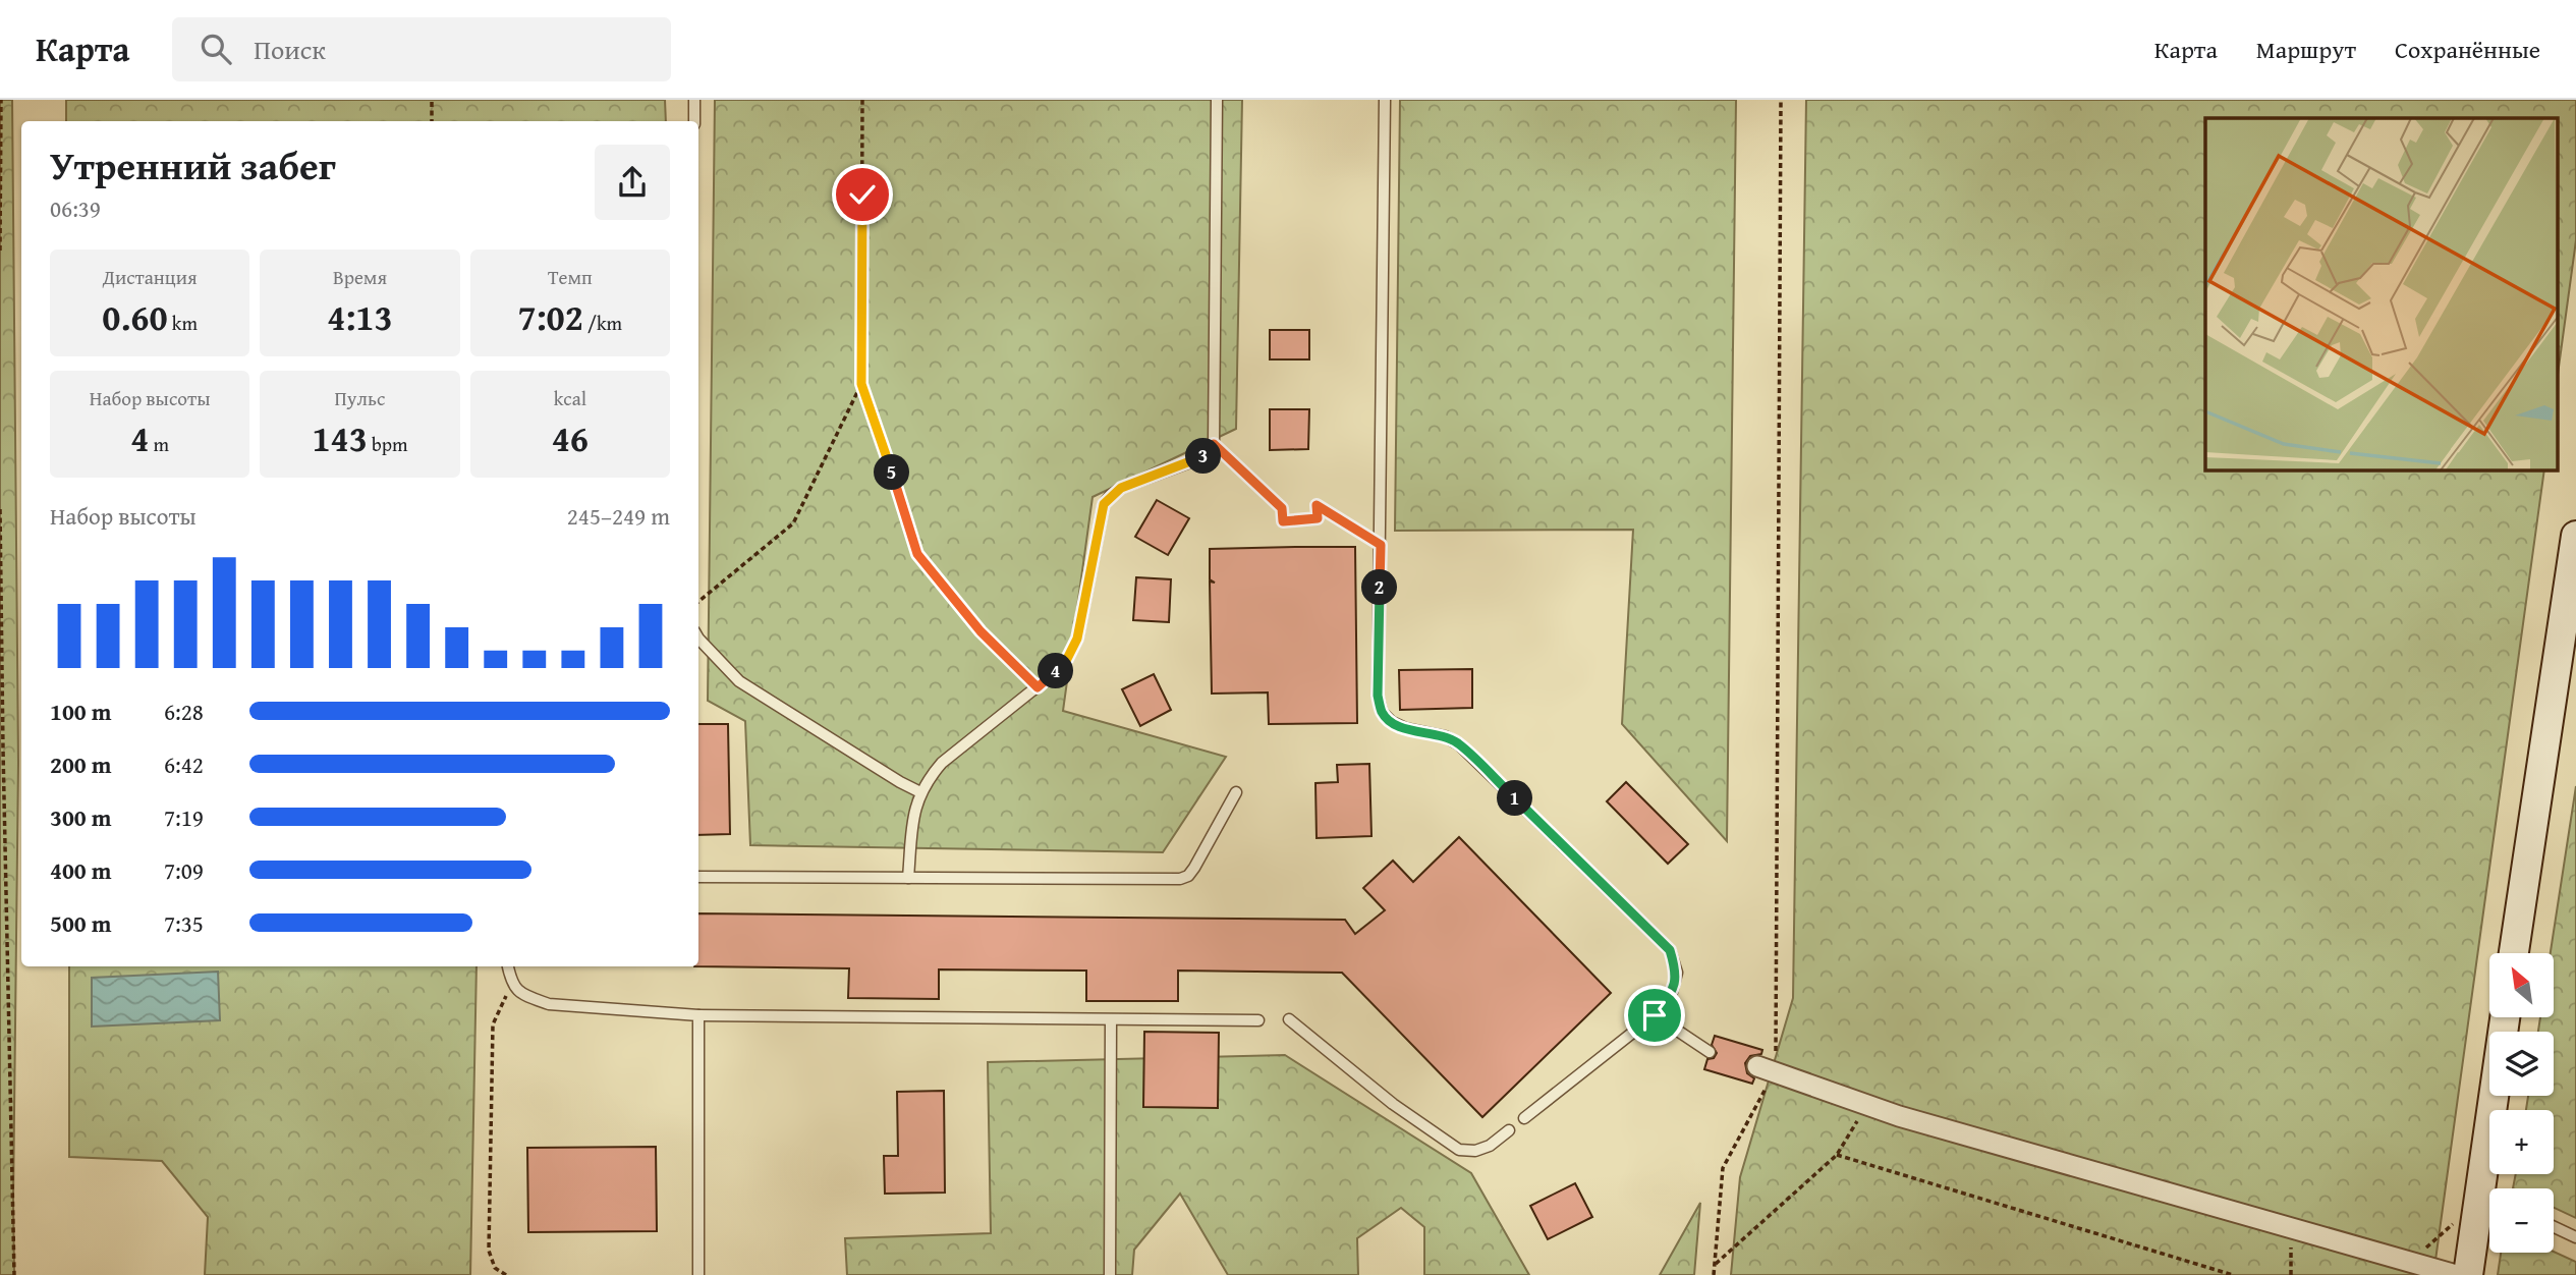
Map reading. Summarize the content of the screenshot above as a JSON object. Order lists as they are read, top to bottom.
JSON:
{
  "north": "top left",
  "page": {
    "header": "Карта",
    "search": "Поиск",
    "nav": ["Карта", "Маршрут", "Сохранённые"],
    "heading": ["Утренний забег", "06:39"],
    "stats": [
      ["Дистанция", "0.60 km"],
      ["Время", "4:13"],
      ["Темп", "7:02 /km"],
      ["Набор высоты", "4 m"],
      ["Пульс", "143 bpm"],
      ["kcal", "46"]
    ],
    "pins": [
      "3",
      "5",
      "2",
      "4",
      "1"
    ],
    "chart": ["Набор высоты", "245–249 m"],
    "list": [
      {
        "name": "100 m",
        "note": "6:28"
      },
      {
        "name": "200 m",
        "note": "6:42"
      },
      {
        "name": "300 m",
        "note": "7:19"
      },
      {
        "name": "400 m",
        "note": "7:09"
      },
      {
        "name": "500 m",
        "note": "7:35"
      }
    ],
    "map_buttons": ["+", "−"]
  }
}
